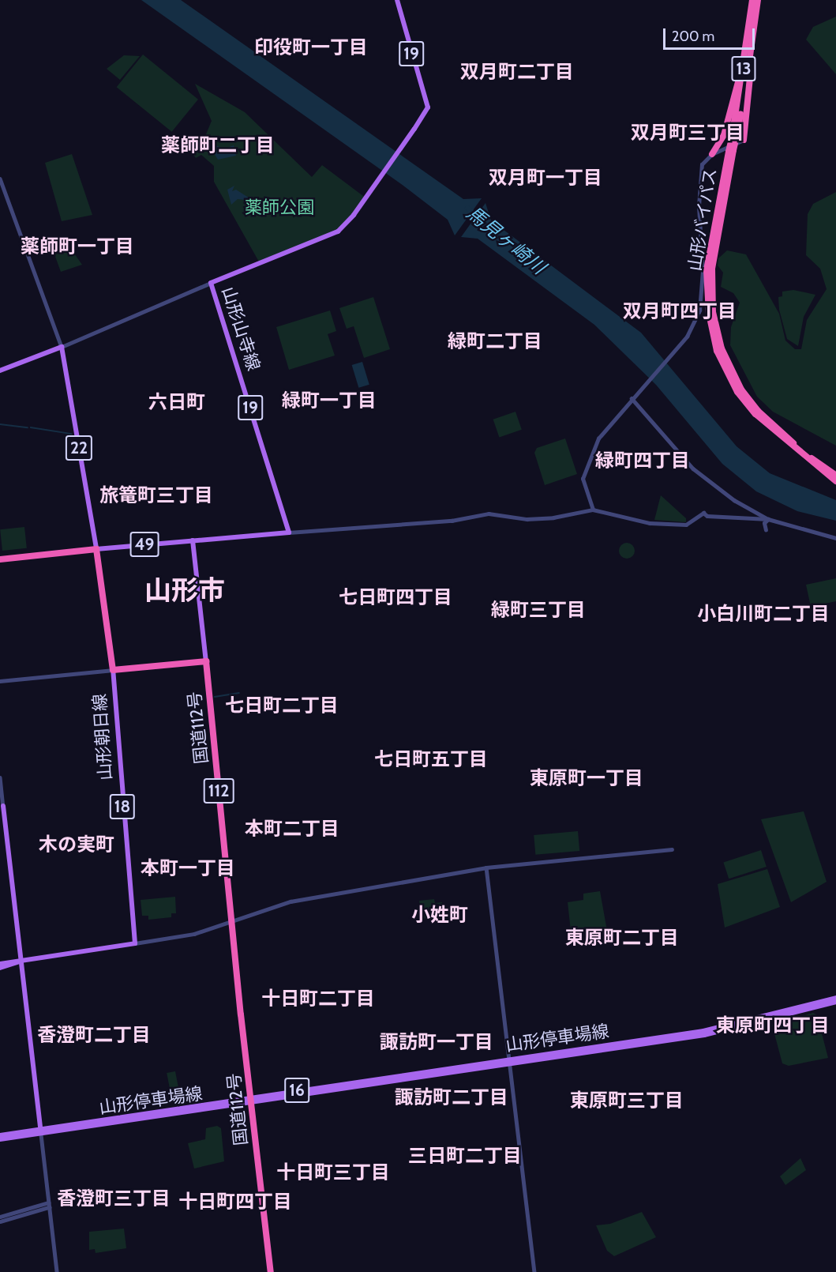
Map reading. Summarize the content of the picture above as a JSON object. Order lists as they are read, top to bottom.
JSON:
{
  "streets": {
    "highway": [
      "13",
      "山形バイパス",
      "国道112号",
      "112"
    ],
    "main road": [
      "19",
      "山形山寺線",
      "22",
      "49",
      "山形朝日線",
      "18",
      "山形停車場線",
      "16"
    ]
  },
  "crossings": [
    ["22", "49"],
    ["国道112号", "山形停車場線"]
  ],
  "districts": [
    "印役町一丁目",
    "双月町二丁目",
    "双月町三丁目",
    "薬師町二丁目",
    "双月町一丁目",
    "薬師町一丁目",
    "双月町四丁目",
    "緑町二丁目",
    "緑町一丁目",
    "六日町",
    "緑町四丁目",
    "旅篭町三丁目",
    "山形市",
    "七日町四丁目",
    "緑町三丁目",
    "小白川町二丁目",
    "七日町二丁目",
    "七日町五丁目",
    "東原町一丁目",
    "本町二丁目",
    "木の実町",
    "本町一丁目",
    "小姓町",
    "東原町二丁目",
    "十日町二丁目",
    "東原町四丁目",
    "香澄町二丁目",
    "諏訪町一丁目",
    "諏訪町二丁目",
    "東原町三丁目",
    "三日町二丁目",
    "十日町三丁目",
    "香澄町三丁目",
    "十日町四丁目"
  ],
  "water": ["馬見ヶ崎川"],
  "parks": ["薬師公園"],
  "scale_bar": "200 m"
}
